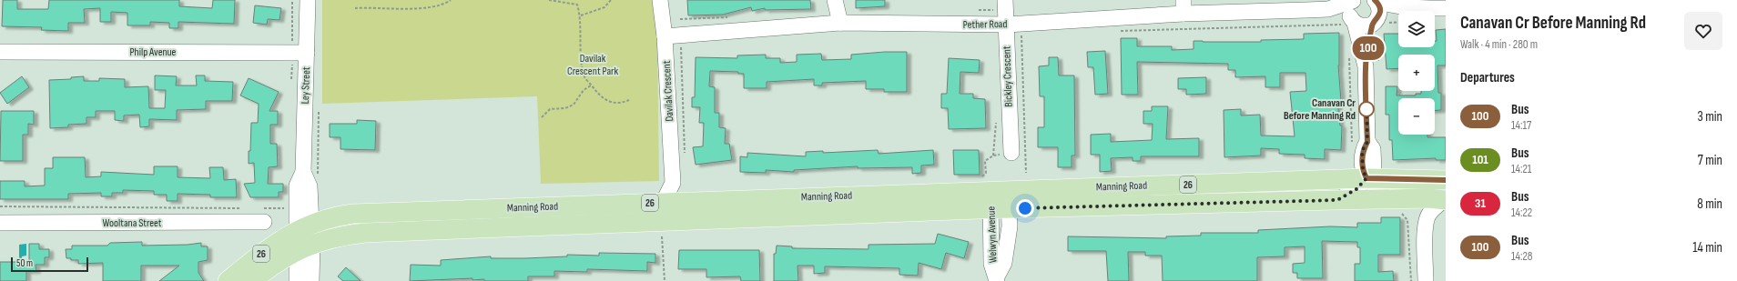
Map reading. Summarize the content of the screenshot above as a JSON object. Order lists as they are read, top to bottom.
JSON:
{
  "streets": {
    "main road": ["26", "Manning Road"],
    "street": [
      "Pether Road",
      "Philp Avenue",
      "Bickley Crescent",
      "Ley Street",
      "Davilak Crescent",
      "Wooltana Street",
      "Welwyn Avenue"
    ]
  },
  "crossings": [
    ["Pether Road", "Bickley Crescent"],
    ["Pether Road", "Davilak Crescent"],
    ["Philp Avenue", "Ley Street"],
    ["Ley Street", "Manning Road"],
    ["Davilak Crescent", "Manning Road"],
    ["Manning Road", "Welwyn Avenue"]
  ],
  "parks": ["Davilak Crescent Park"],
  "places": ["Canavan Cr Before Manning Rd"],
  "lines": ["bus line 100"],
  "scale_bar": "50 m",
  "page": {
    "on_map": "100",
    "heading": [
      ["Canavan Cr Before Manning Rd", "Walk · 4 min · 280 m"],
      "Departures"
    ],
    "map_buttons": ["+", "−"],
    "list": [
      {
        "mark": "100",
        "name": "Bus",
        "note": "14:17",
        "value": "3 min"
      },
      {
        "mark": "101",
        "name": "Bus",
        "note": "14:21",
        "value": "7 min"
      },
      {
        "mark": "31",
        "name": "Bus",
        "note": "14:22",
        "value": "8 min"
      },
      {
        "mark": "100",
        "name": "Bus",
        "note": "14:28",
        "value": "14 min"
      }
    ],
    "scale": "50 m"
  }
}
